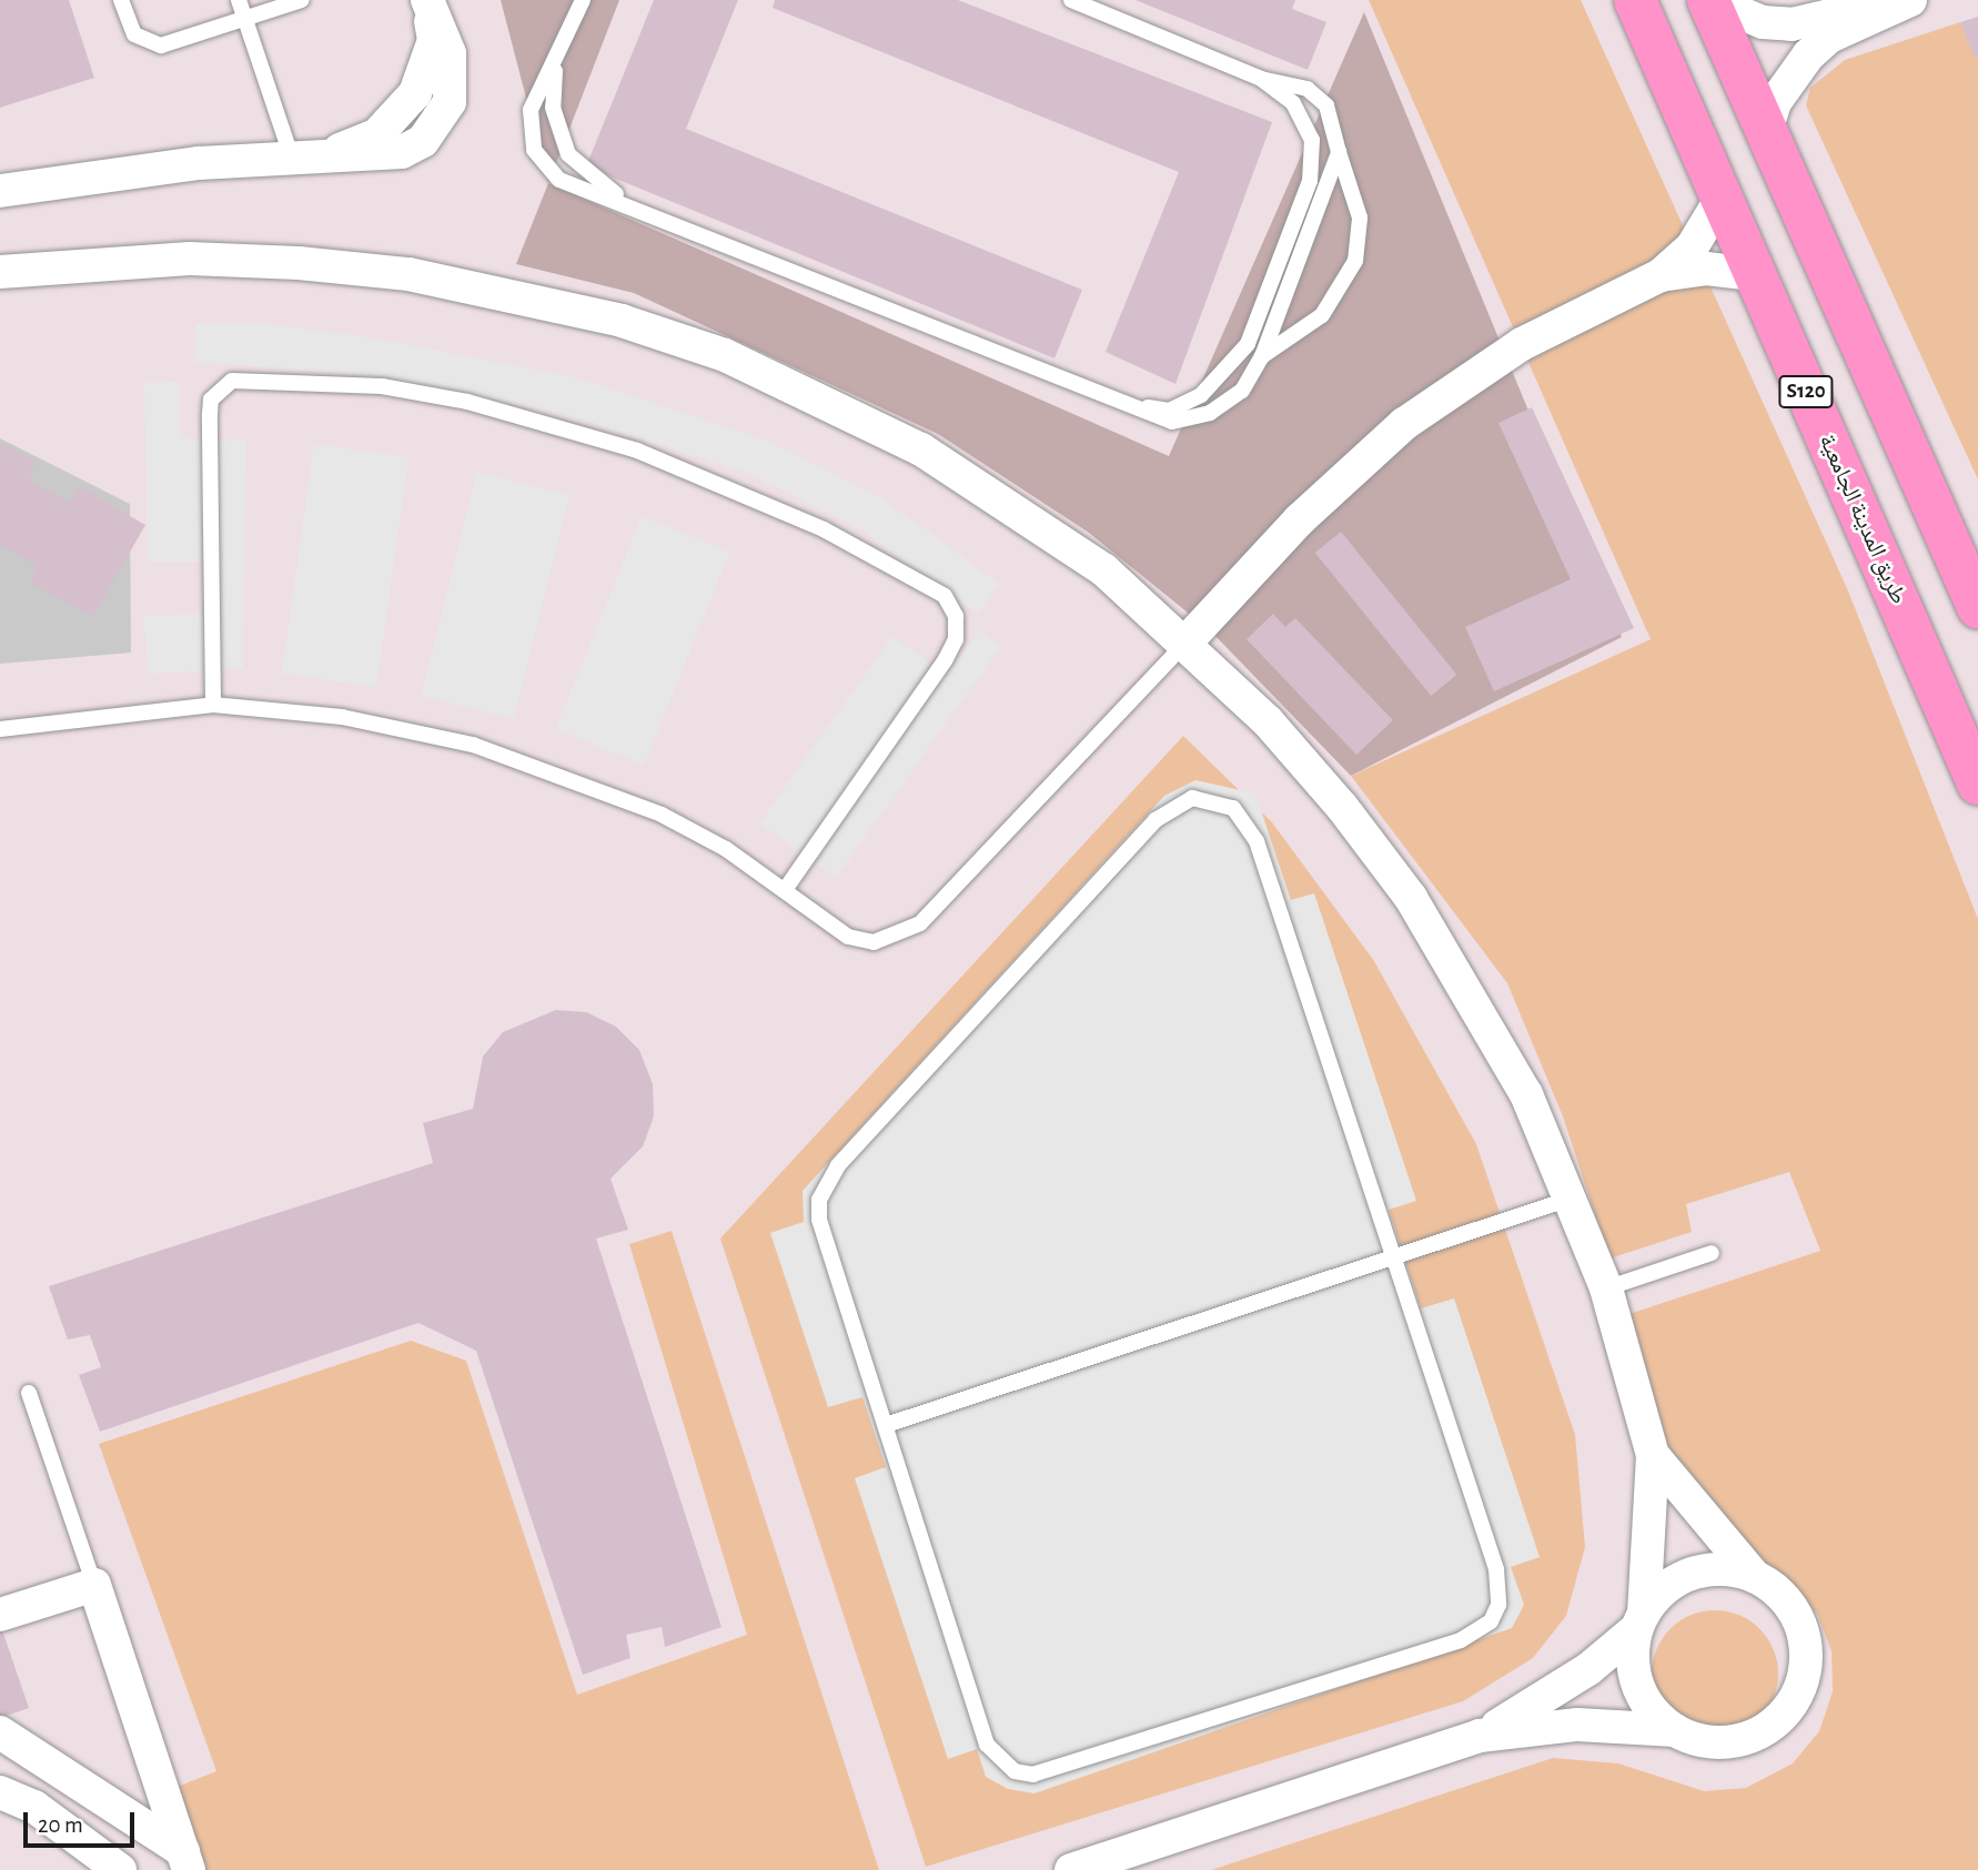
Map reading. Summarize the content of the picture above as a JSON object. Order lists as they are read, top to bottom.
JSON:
{
  "streets": {
    "main road": ["S120", "طريق المدينة الجامعية"]
  },
  "scale_bar": "20 m"
}
